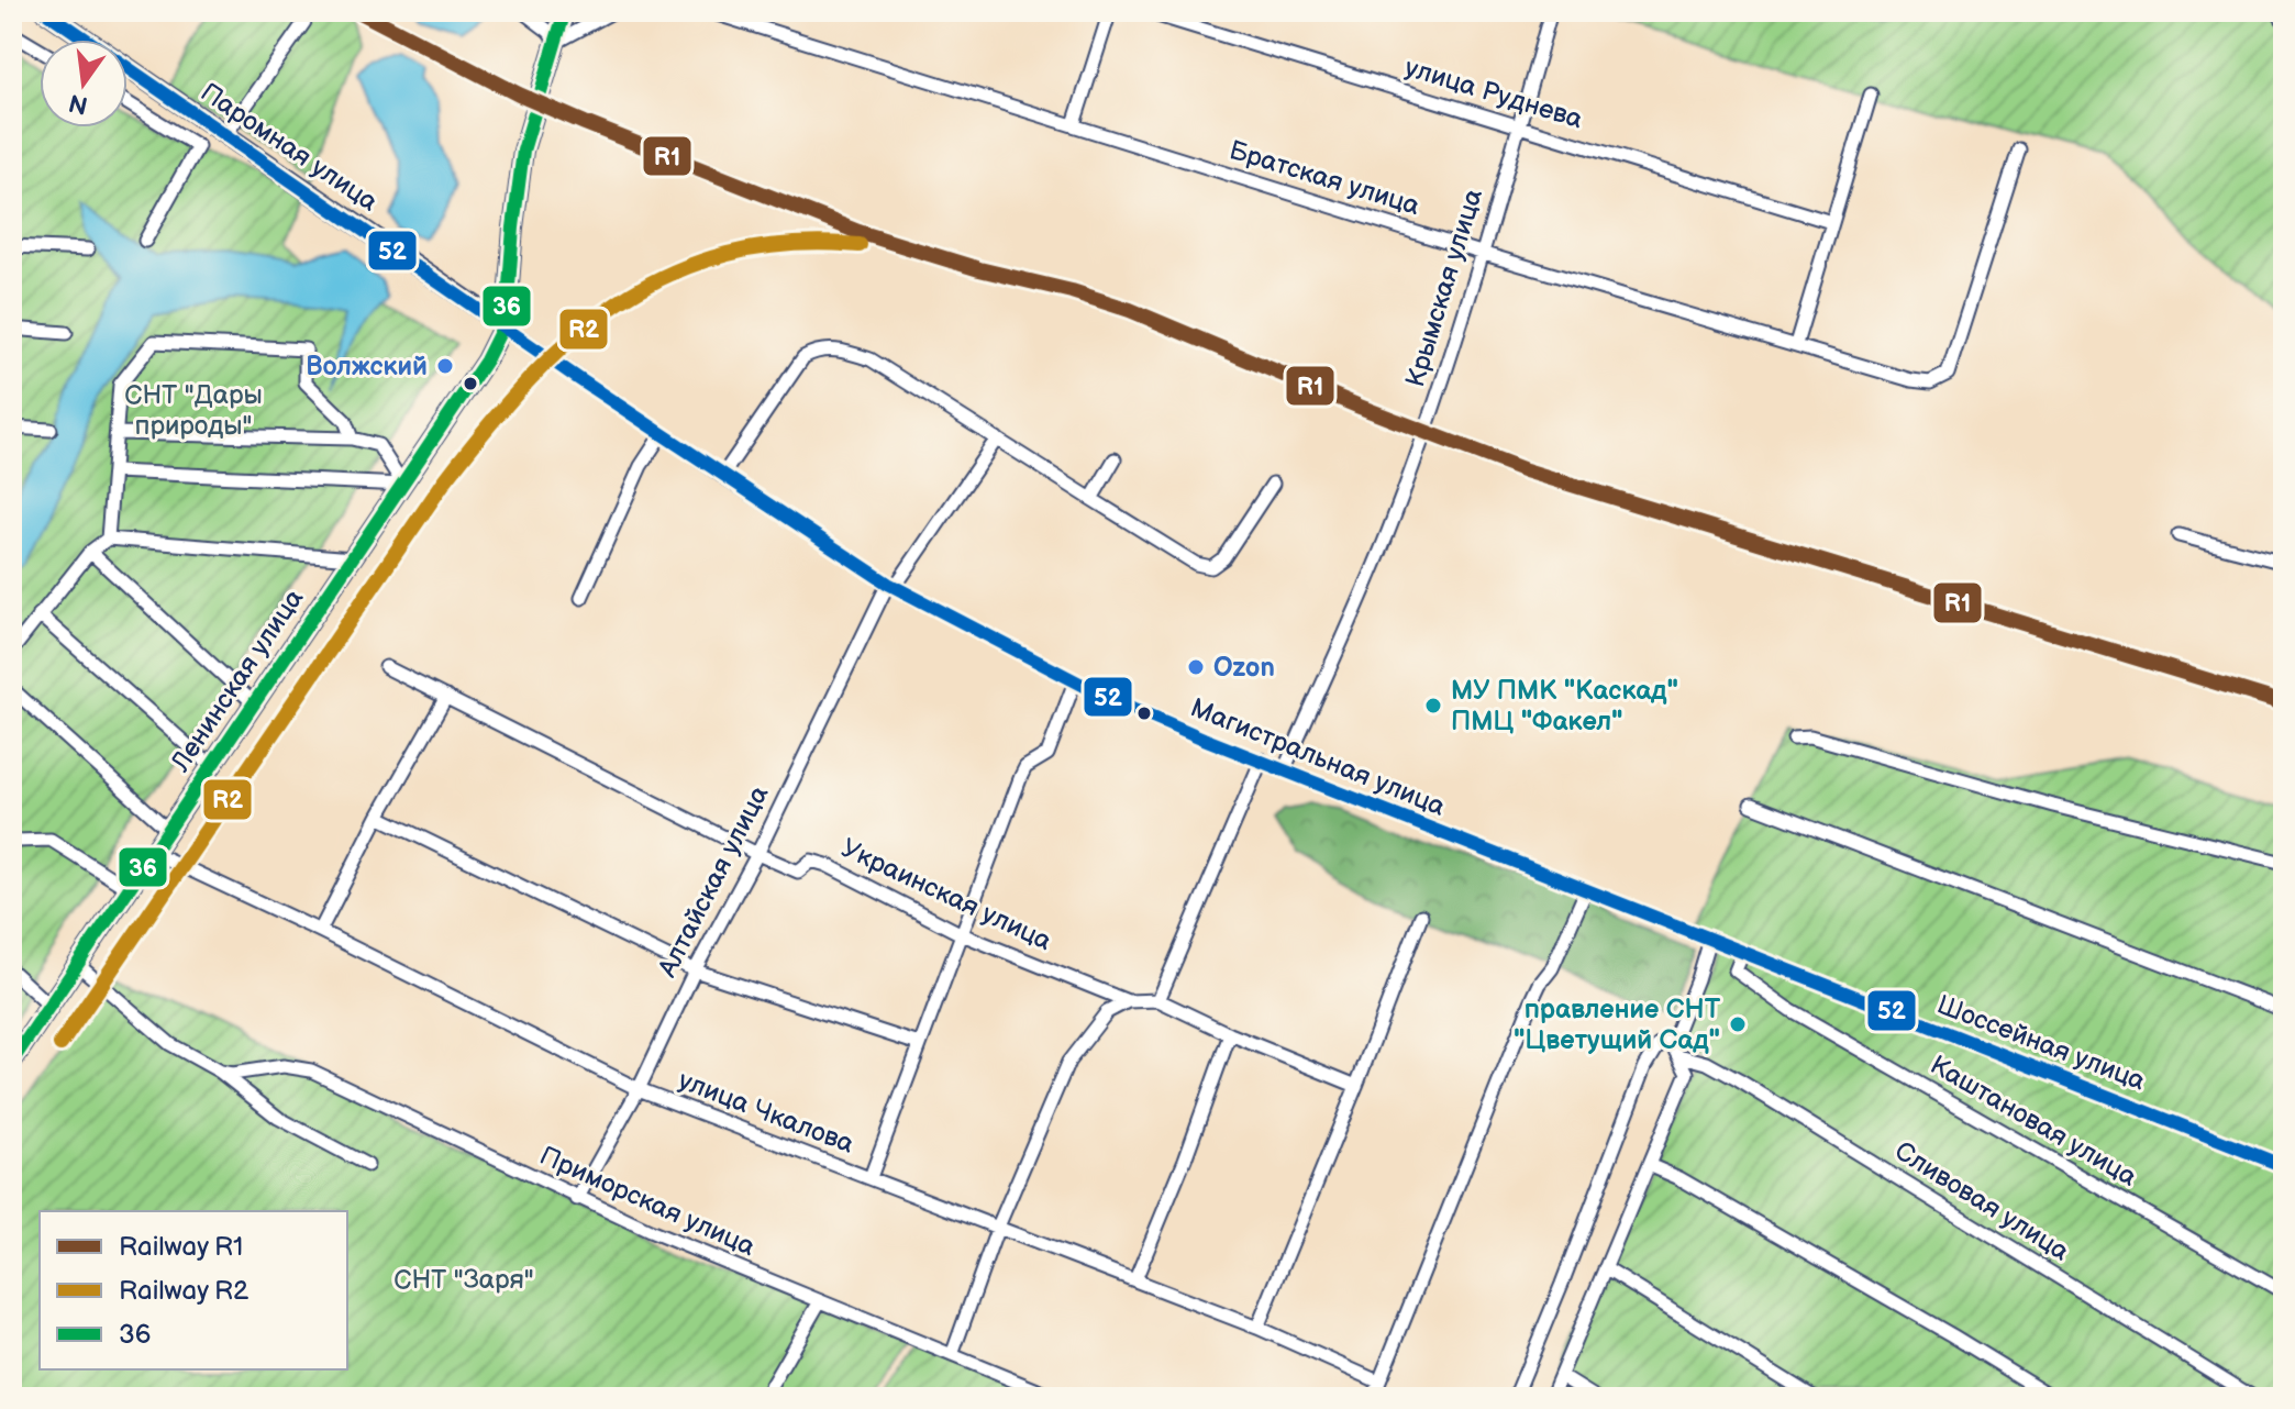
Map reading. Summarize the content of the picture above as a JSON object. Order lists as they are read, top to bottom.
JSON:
{
  "streets": {
    "street": [
      "улица Руднева",
      "Паромная улица",
      "Братская улица",
      "Крымская улица",
      "Ленинская улица",
      "Магистральная улица",
      "Алтайская улица",
      "Украинская улица",
      "Шоссейная улица",
      "улица Чкалова",
      "Каштановая улица",
      "Приморская улица",
      "Сливовая улица"
    ]
  },
  "crossings": [
    ["улица Руднева", "Крымская улица"],
    ["Паромная улица", "Ленинская улица"],
    ["Паромная улица", "Магистральная улица"],
    ["Братская улица", "Крымская улица"],
    ["Крымская улица", "Магистральная улица"],
    ["Ленинская улица", "Магистральная улица"],
    ["Ленинская улица", "улица Чкалова"],
    ["Магистральная улица", "Алтайская улица"],
    ["Магистральная улица", "Шоссейная улица"],
    ["Алтайская улица", "Украинская улица"],
    ["Алтайская улица", "улица Чкалова"],
    ["Алтайская улица", "Приморская улица"],
    ["Шоссейная улица", "Каштановая улица"]
  ],
  "parks": ["СНТ \"Дары природы\"", "СНТ \"Заря\""],
  "places": [
    "Волжский",
    "Ozon",
    "МУ ПМК \"Каскад\" ПМЦ \"Факел\"",
    "правление СНТ \"Цветущий Сад\""
  ],
  "lines": [
    "rail line R1",
    "transit line 36",
    "transit line 52",
    "rail line R2"
  ],
  "legend": ["Railway R1", "Railway R2", "36"],
  "north": "bottom"
}
